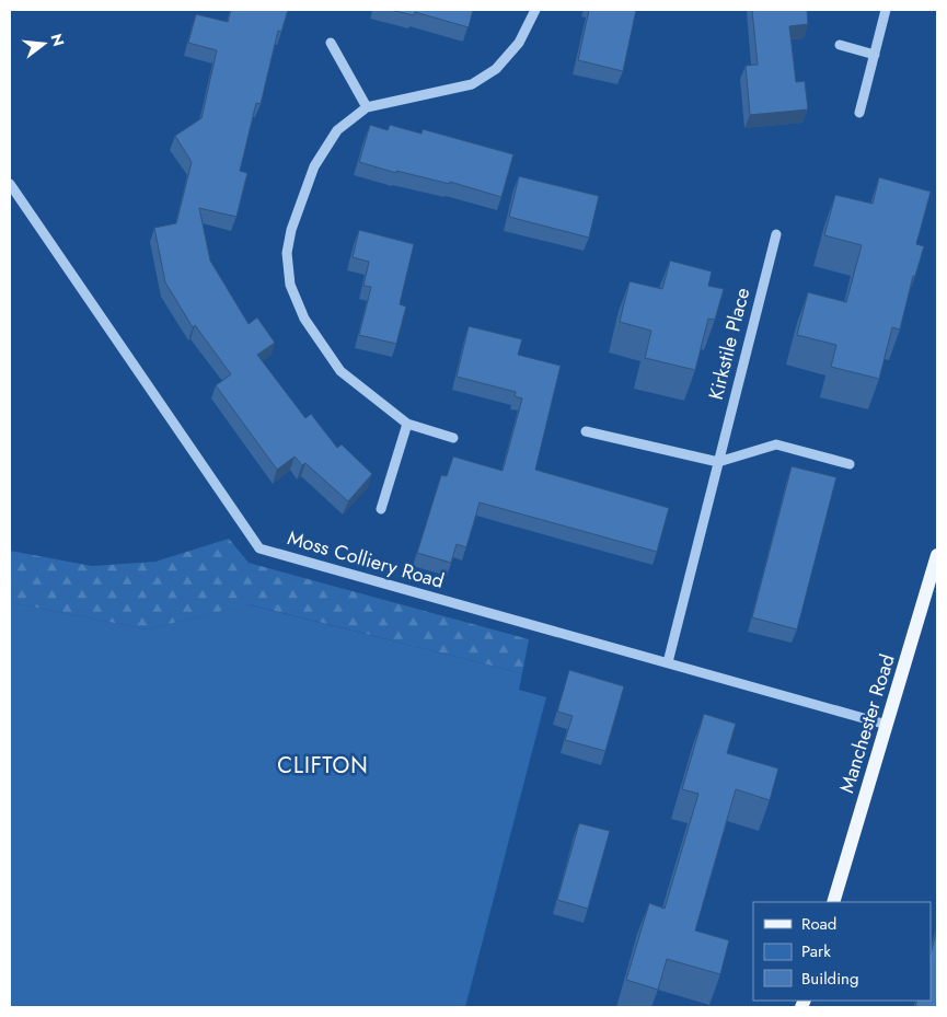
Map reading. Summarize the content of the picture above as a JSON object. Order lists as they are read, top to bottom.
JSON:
{
  "streets": {
    "main road": ["Manchester Road"],
    "street": ["Kirkstile Place", "Moss Colliery Road"]
  },
  "crossings": [
    ["Kirkstile Place", "Moss Colliery Road"],
    ["Moss Colliery Road", "Manchester Road"]
  ],
  "districts": ["CLIFTON"],
  "legend": ["Road", "Park", "Building"],
  "north": "right"
}
